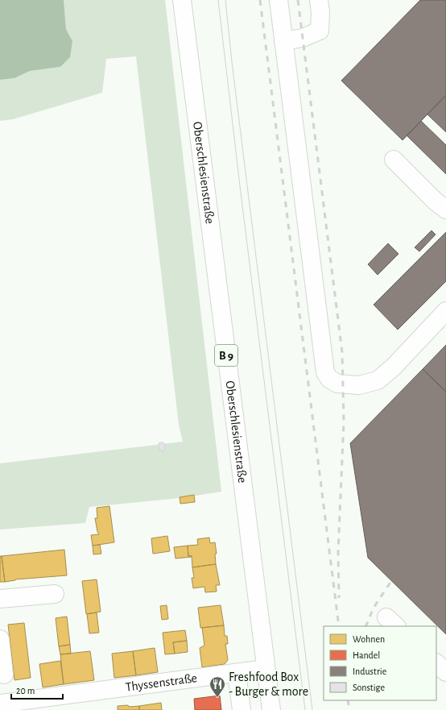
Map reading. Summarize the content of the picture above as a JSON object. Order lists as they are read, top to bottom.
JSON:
{
  "streets": {
    "main road": ["Oberschlesienstraße", "B 9", "Thyssenstraße"]
  },
  "crossings": [
    ["Oberschlesienstraße", "Thyssenstraße"]
  ],
  "places": {
    "restaurant": ["Freshfood Box - Burger & more"]
  },
  "legend": [
    "Wohnen",
    "Handel",
    "Industrie",
    "Sonstige"
  ],
  "scale_bar": "20 m"
}
